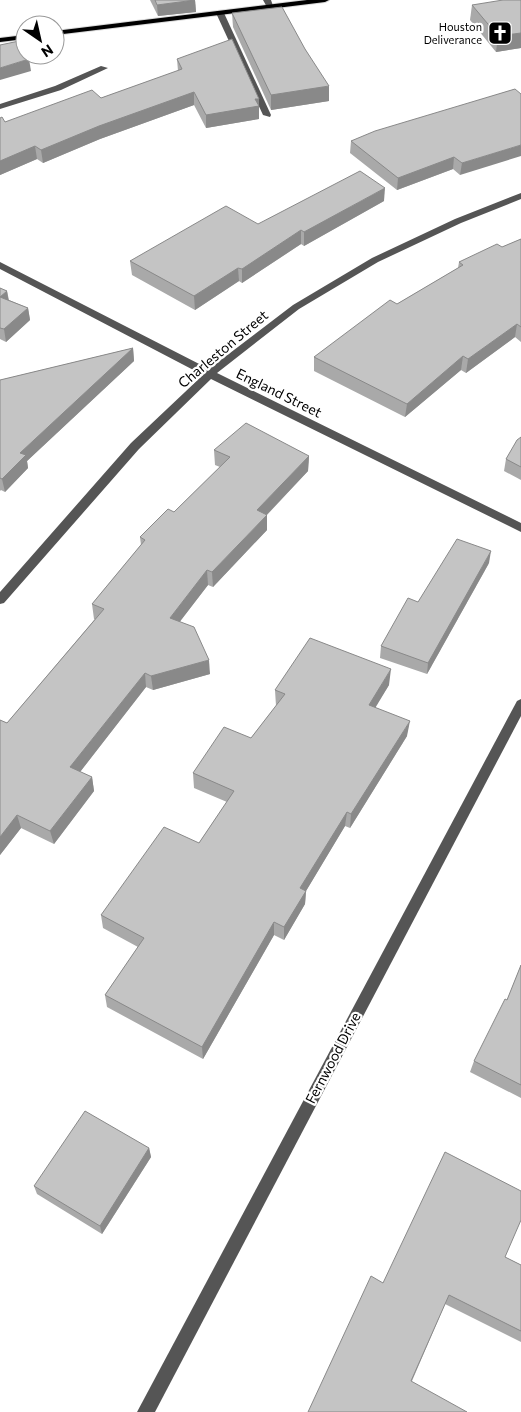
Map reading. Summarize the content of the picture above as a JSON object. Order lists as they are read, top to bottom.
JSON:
{
  "streets": {
    "street": ["Charleston Street", "England Street", "Fernwood Drive"]
  },
  "crossings": [
    ["Charleston Street", "England Street"]
  ],
  "places": {
    "church": ["Houston Deliverance"]
  },
  "north": "bottom right"
}
